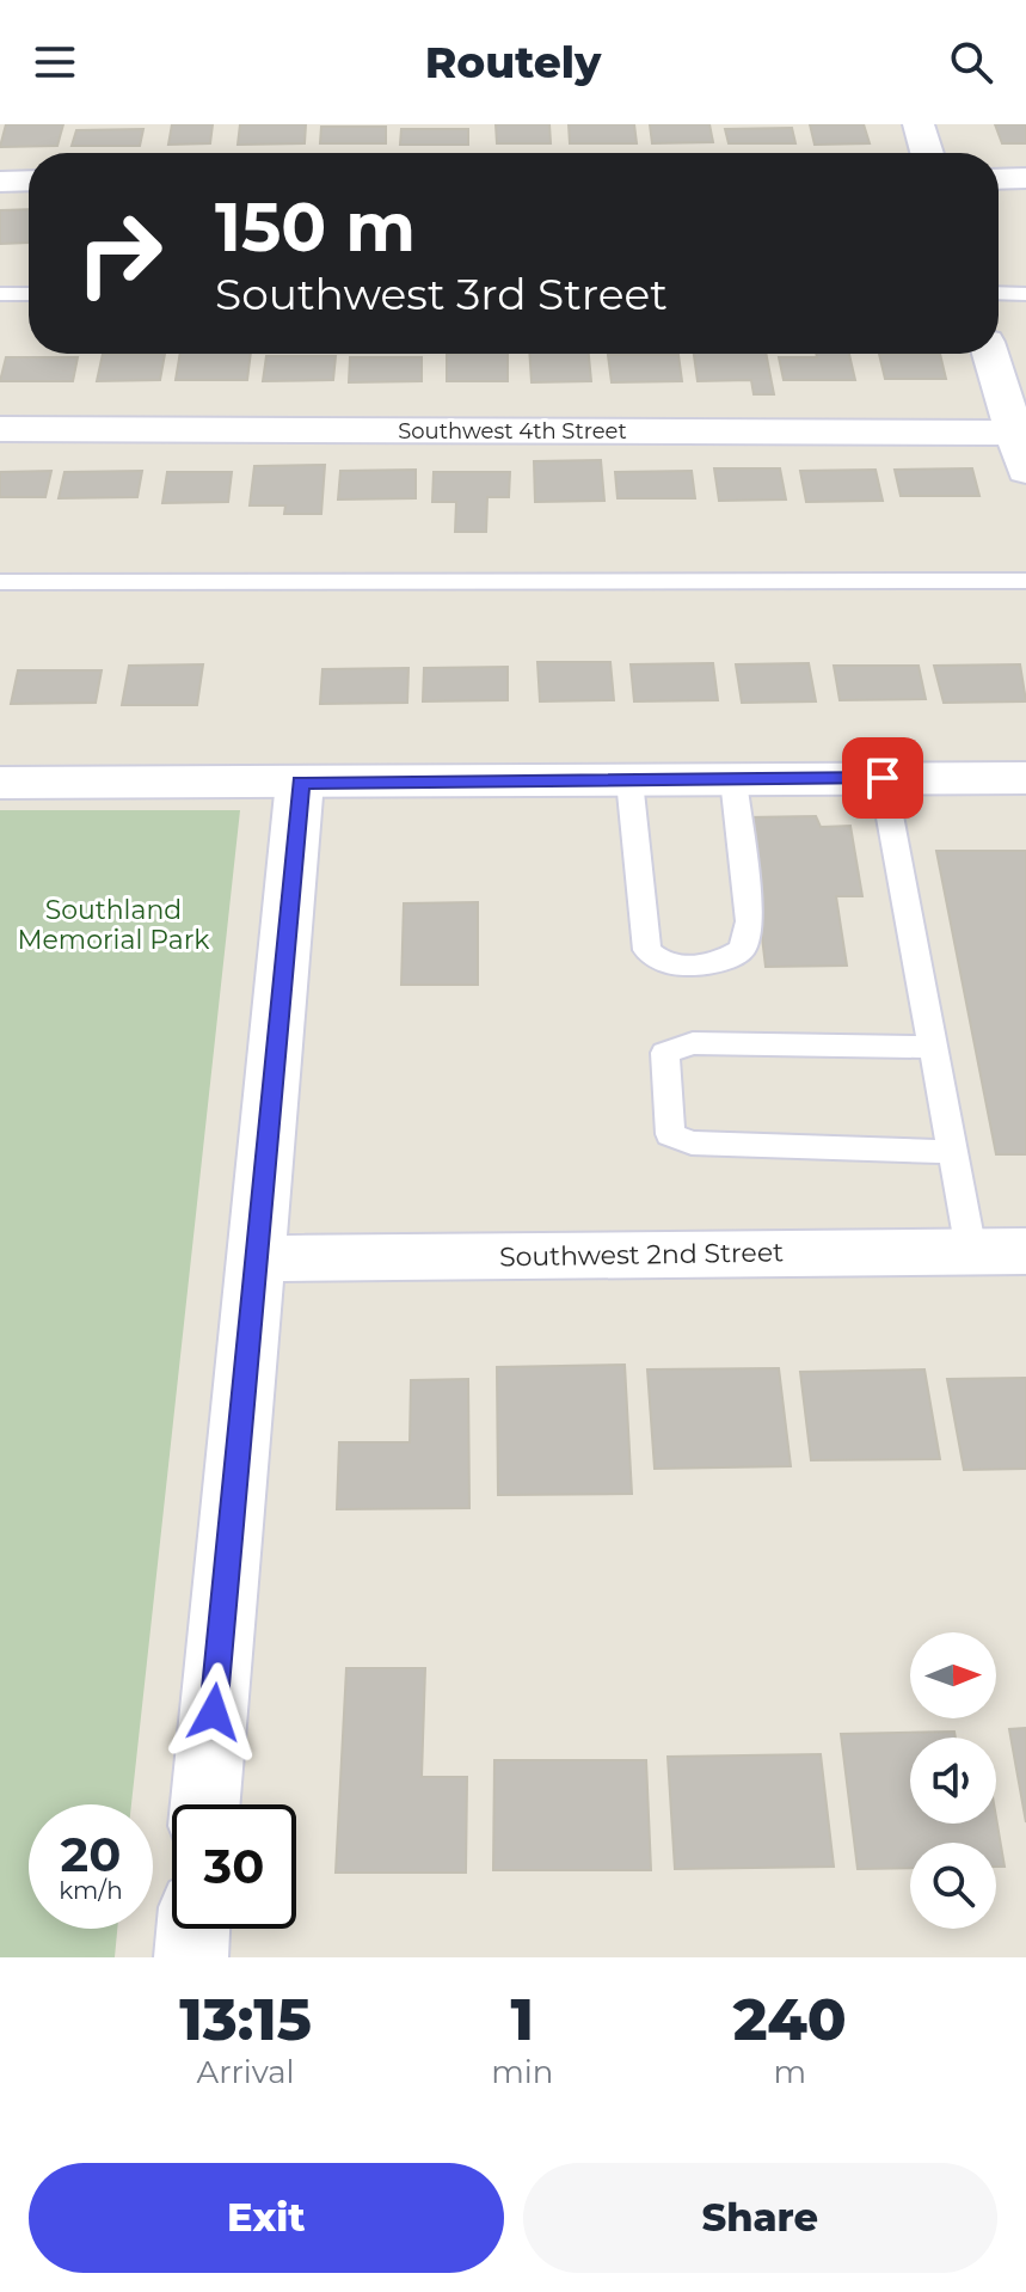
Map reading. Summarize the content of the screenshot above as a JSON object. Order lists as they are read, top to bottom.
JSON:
{
  "streets": {
    "street": ["Southwest 4th Street", "Southwest 2nd Street"]
  },
  "parks": ["Southland Memorial Park"],
  "north": "right",
  "page": {
    "header": "Routely",
    "turn": ["150 m", "Southwest 3rd Street"],
    "speed": "20 km/h",
    "limit": "30",
    "eta": [
      "13:15",
      "Arrival",
      "1",
      "min",
      "240",
      "m"
    ],
    "buttons": ["Exit", "Share"]
  }
}
